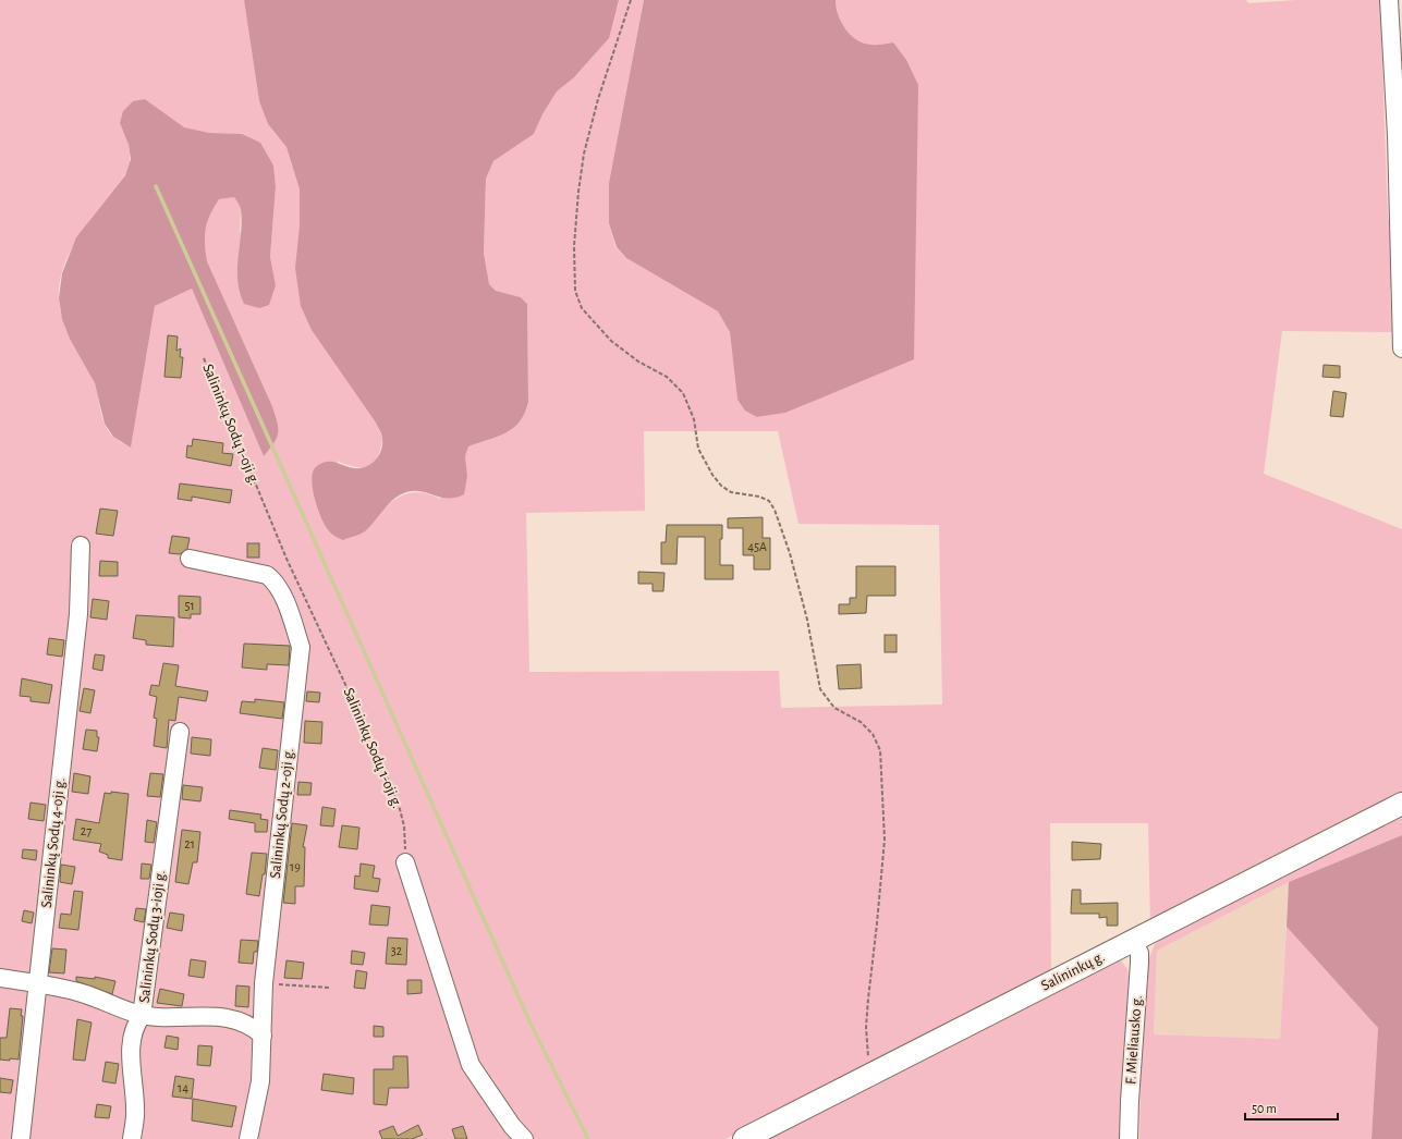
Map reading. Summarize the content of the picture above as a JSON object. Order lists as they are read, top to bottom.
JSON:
{
  "streets": {
    "main road": ["Salininkų g."],
    "street": [
      "Salininkų Sodų 2-oji g.",
      "Salininkų Sodų 4-oji g.",
      "Salininkų Sodų 3-ioji g.",
      "F. Mieliausko g."
    ],
    "path": ["Salininkų Sodų 1-oji g."]
  },
  "crossings": [
    ["Salininkų g.", "F. Mieliausko g."]
  ],
  "house_numbers": [
    "45A",
    "51",
    "27",
    "21",
    "19",
    "32",
    "14"
  ],
  "scale_bar": "50 m"
}
